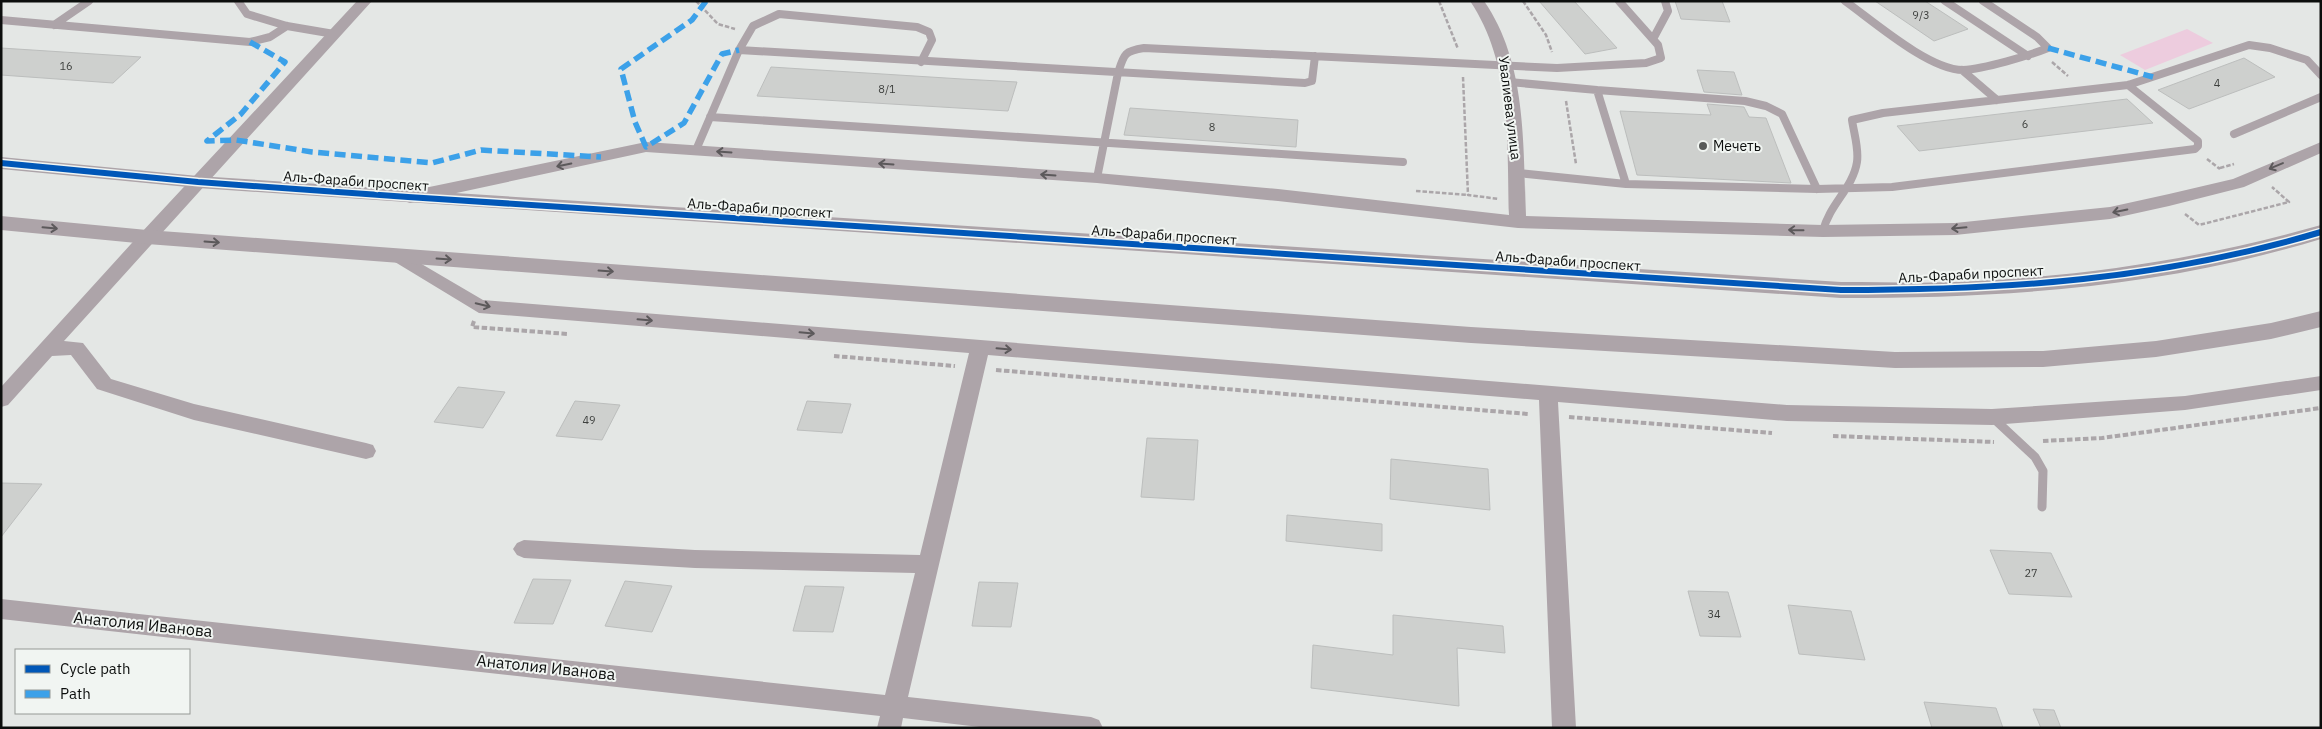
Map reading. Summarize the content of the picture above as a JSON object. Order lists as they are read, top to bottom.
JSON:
{
  "streets": {
    "street": ["Увалиева улица", "Аль-Фараби проспект", "Анатолия Иванова"]
  },
  "places": ["Мечеть"],
  "house_numbers": [
    "9/3",
    "16",
    "4",
    "8/1",
    "6",
    "8",
    "49",
    "27",
    "34"
  ],
  "legend": ["Cycle path", "Path"]
}
